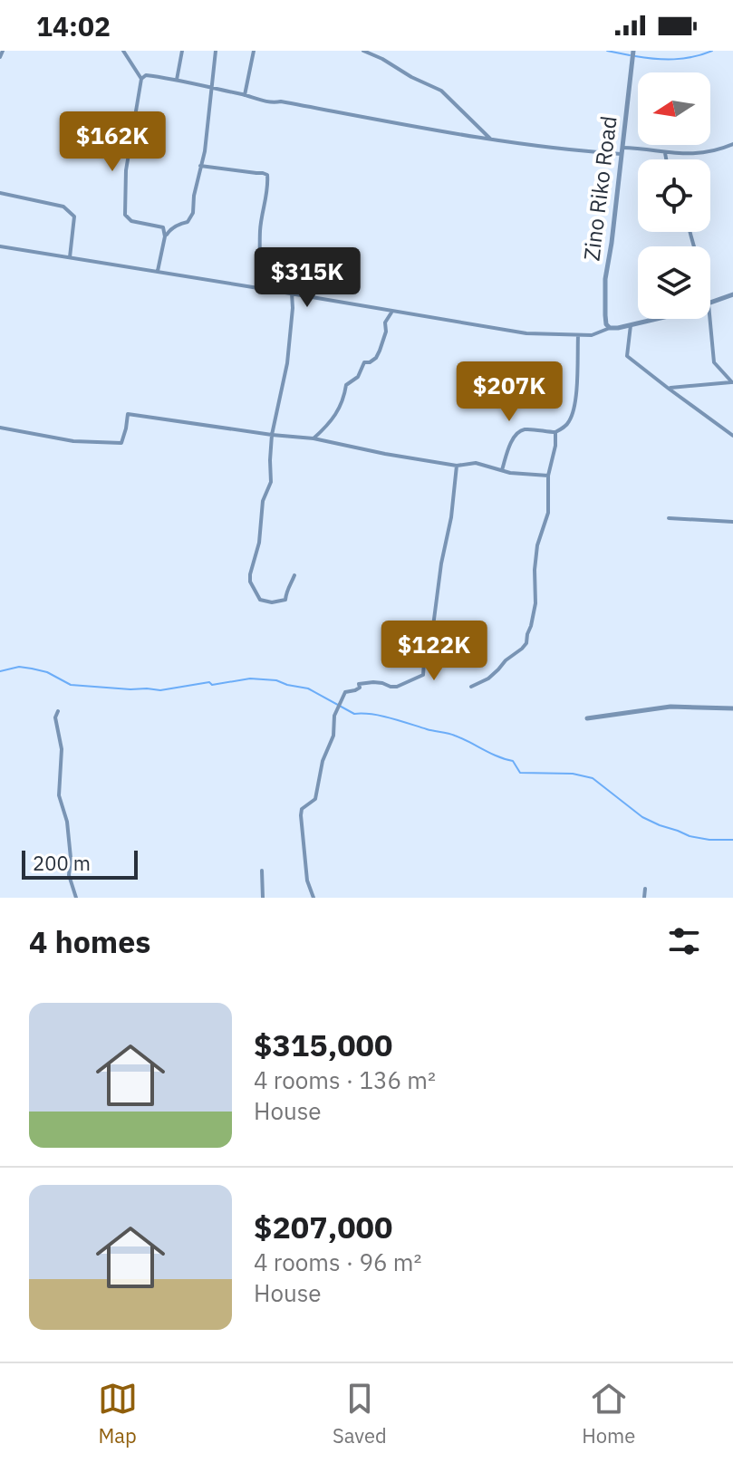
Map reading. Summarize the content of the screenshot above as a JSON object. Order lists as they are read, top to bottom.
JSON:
{
  "streets": {
    "street": ["Zino Riko Road"]
  },
  "scale_bar": "200 m",
  "north": "left",
  "page": {
    "status": "14:02",
    "price": [
      "$162K",
      "$315K",
      "$207K",
      "$122K"
    ],
    "scale": "200 m",
    "heading": "4 homes",
    "list": [
      {
        "name": "$315,000",
        "note": "4 rooms · 136 m² · House"
      },
      {
        "name": "$207,000",
        "note": "4 rooms · 96 m² · House"
      }
    ],
    "tabs": ["Map", "Saved", "Home"]
  }
}
